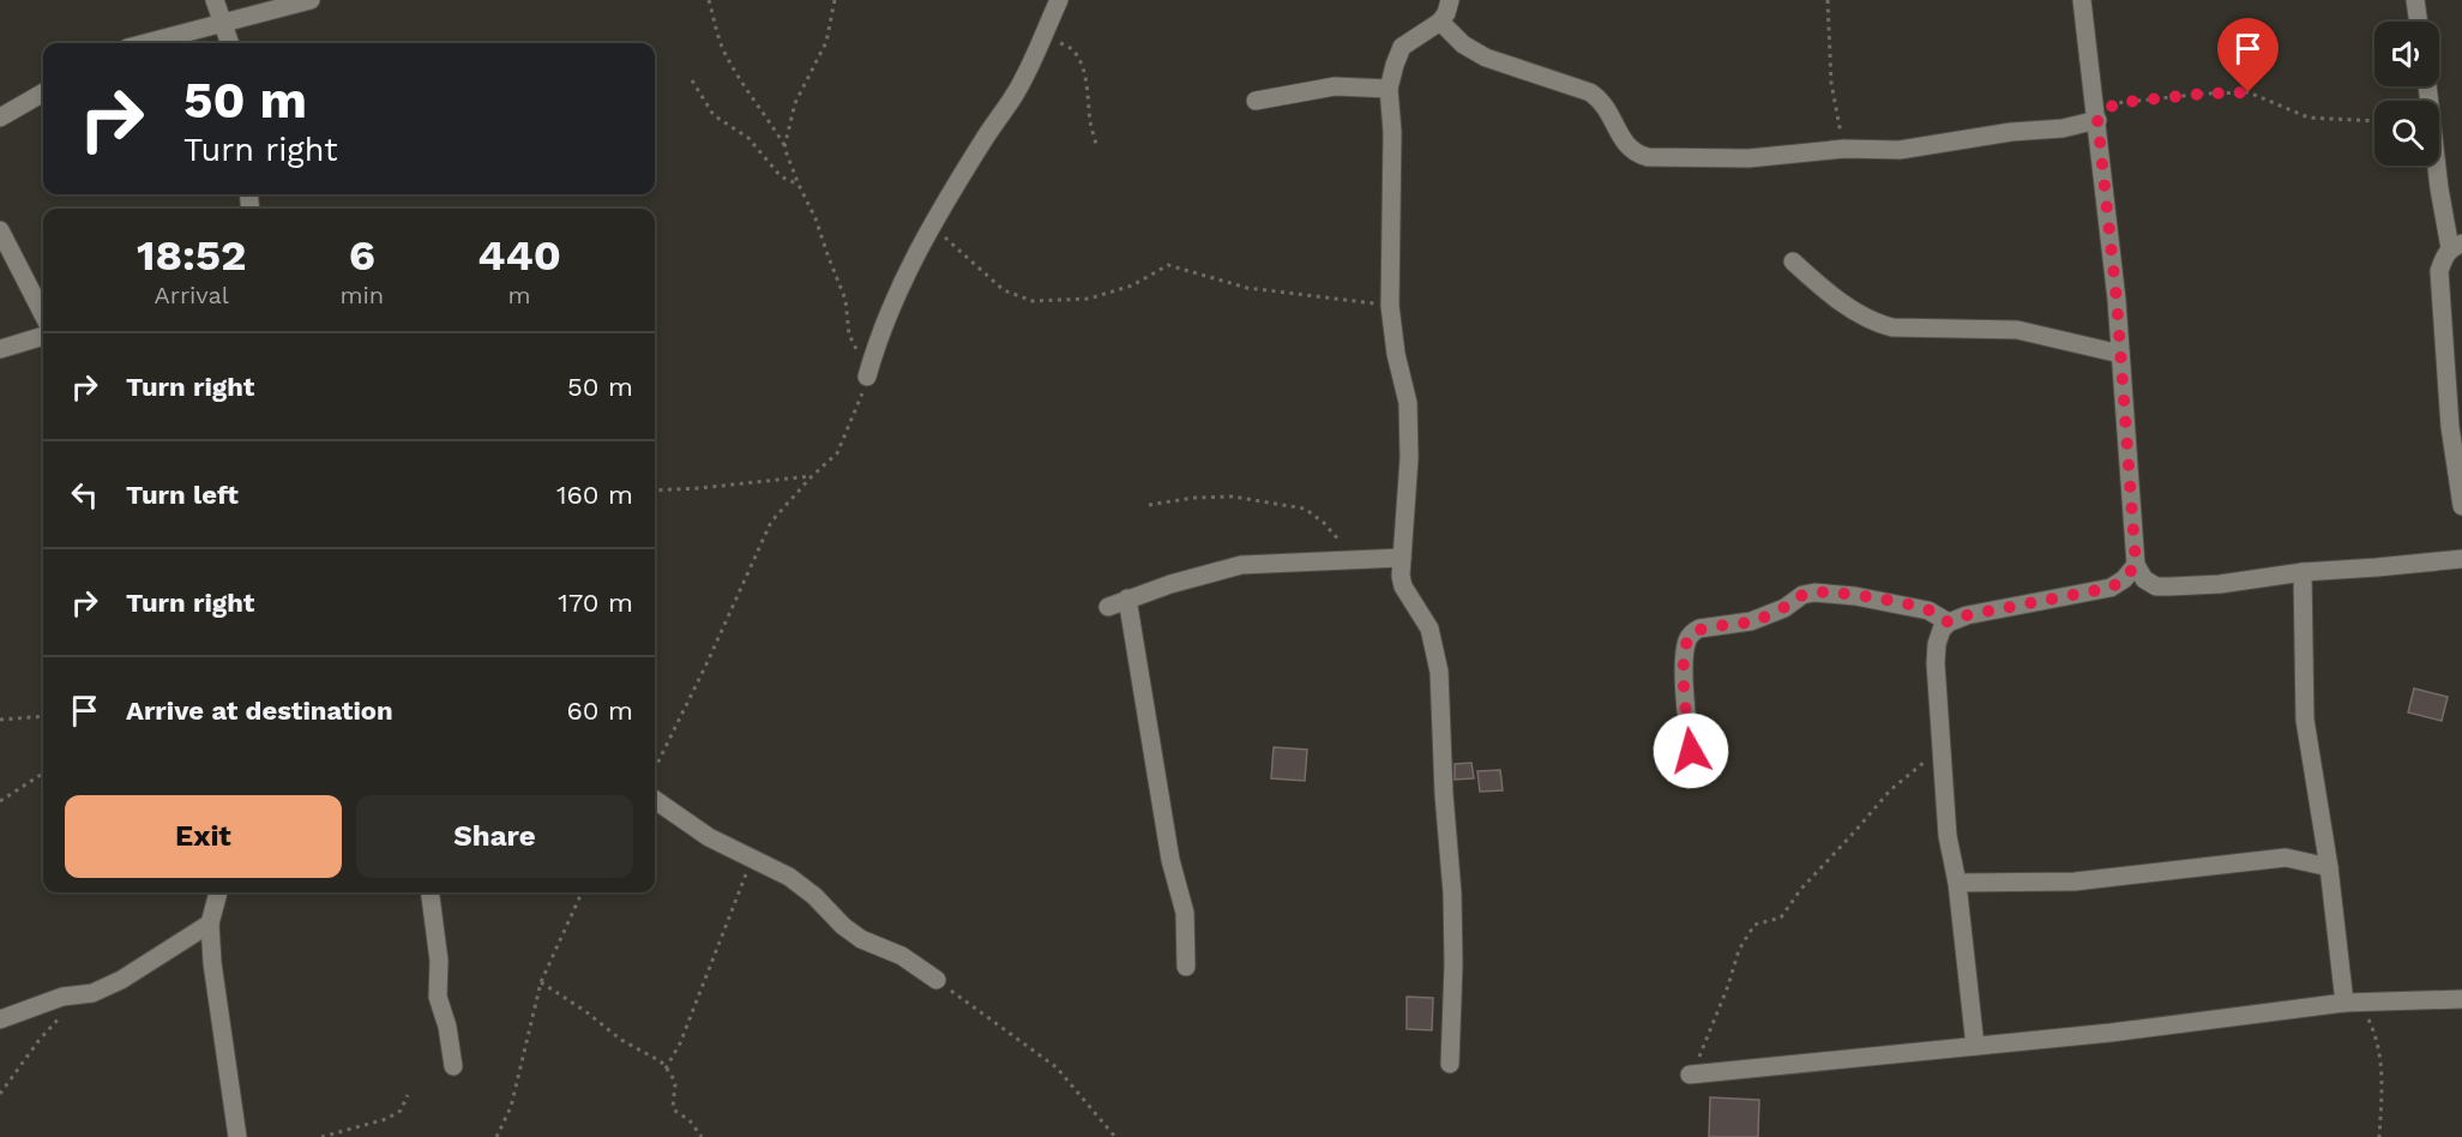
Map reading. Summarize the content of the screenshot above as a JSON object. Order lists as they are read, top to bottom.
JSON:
{
  "page": {
    "turn": ["50 m", "Turn right"],
    "eta": [
      "18:52",
      "Arrival",
      "6",
      "min",
      "440",
      "m"
    ],
    "list": [
      {
        "name": "Turn right",
        "value": "50 m"
      },
      {
        "name": "Turn left",
        "value": "160 m"
      },
      {
        "name": "Turn right",
        "value": "170 m"
      },
      {
        "name": "Arrive at destination",
        "value": "60 m"
      }
    ],
    "buttons": ["Exit", "Share"]
  }
}
